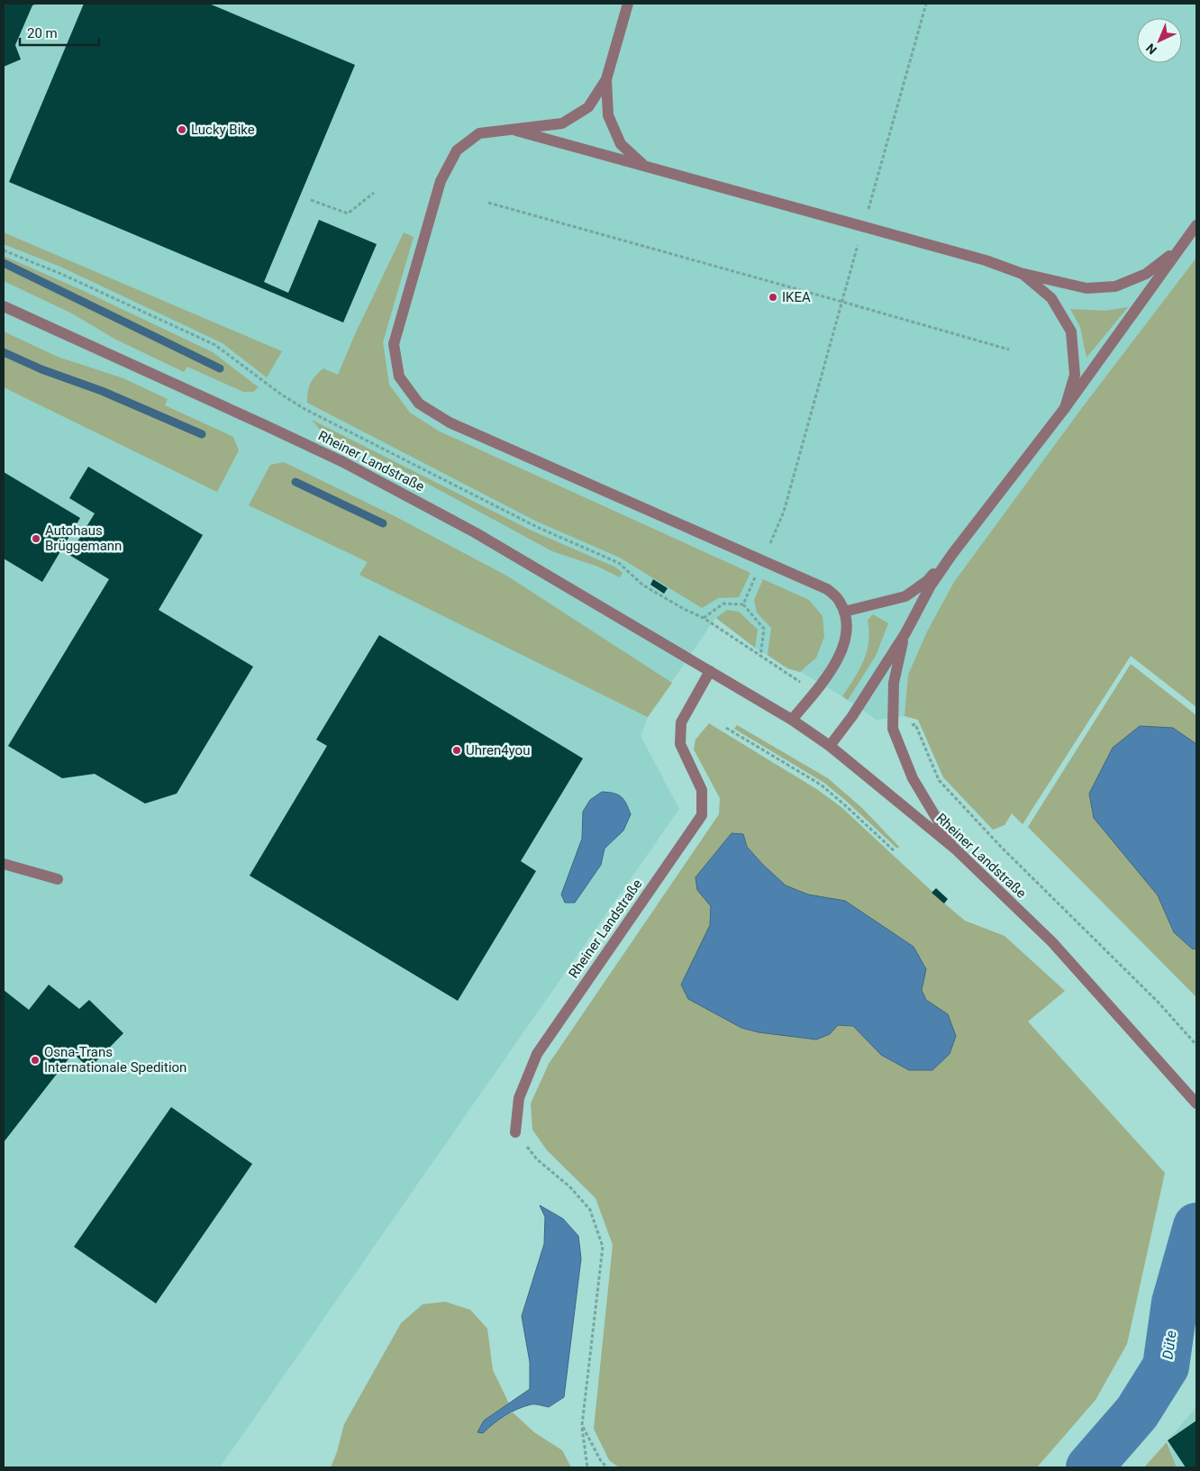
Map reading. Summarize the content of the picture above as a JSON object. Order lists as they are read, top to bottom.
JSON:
{
  "streets": {
    "street": ["Rheiner Landstraße"]
  },
  "water": ["Düte"],
  "places": [
    "Lucky Bike",
    "IKEA",
    "Autohaus Brüggemann",
    "Uhren4you",
    "Osna-Trans Internationale Spedition"
  ],
  "scale_bar": "20 m",
  "north": "bottom left"
}
